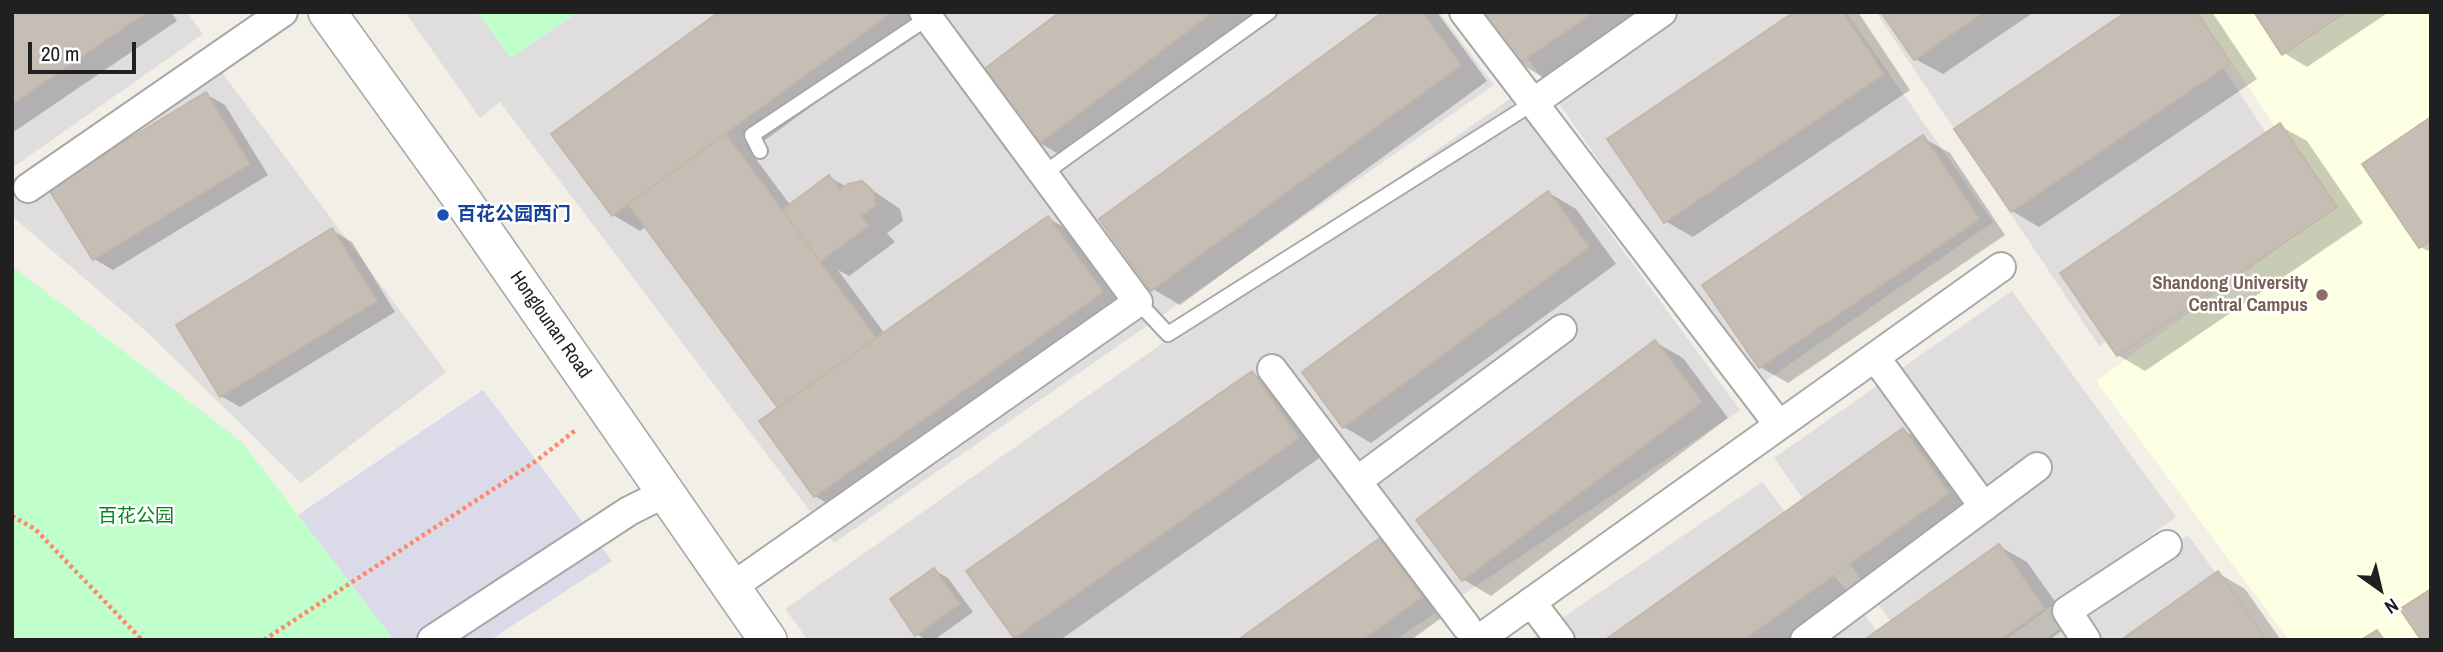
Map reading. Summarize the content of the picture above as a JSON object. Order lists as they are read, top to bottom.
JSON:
{
  "streets": {
    "street": ["Honglounan Road"]
  },
  "parks": ["百花公园"],
  "places": ["百花公园西门", "Shandong University Central Campus"],
  "scale_bar": "20 m",
  "north": "bottom right"
}
